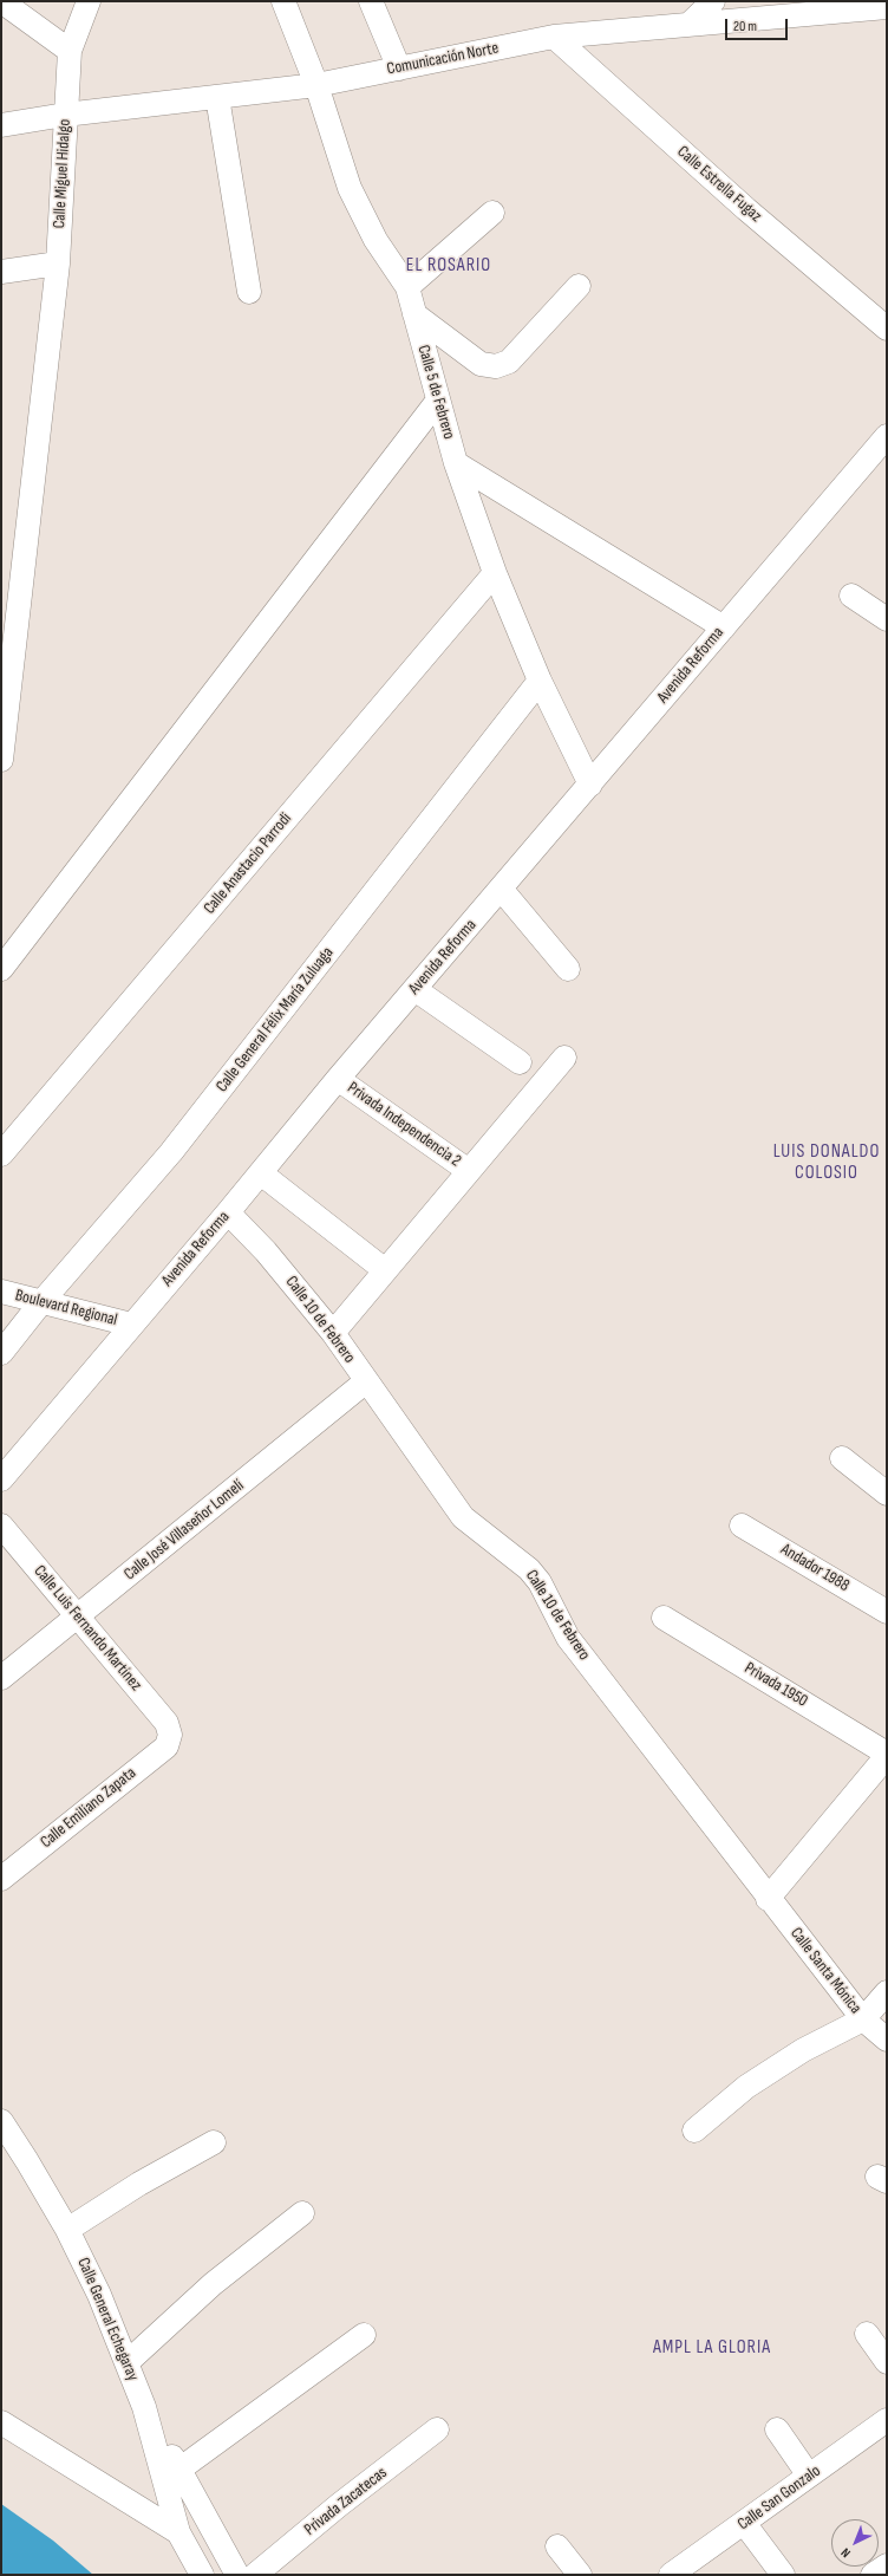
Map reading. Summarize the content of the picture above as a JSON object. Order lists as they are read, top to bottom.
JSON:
{
  "streets": {
    "street": [
      "Comunicación Norte",
      "Calle Miguel Hidalgo",
      "Calle Estrella Fugaz",
      "Calle 5 de Febrero",
      "Avenida Reforma",
      "Calle Anastacio Parrodi",
      "Calle General Félix María Zuluaga",
      "Privada Independencia 2",
      "Boulevard Regional",
      "Calle 10 de Febrero",
      "Calle José Villaseñor Lomelí",
      "Andador 1988",
      "Calle Luis Fernando Martínez",
      "Privada 1950",
      "Calle Emiliano Zapata",
      "Calle Santa Mónica",
      "Calle General Echegaray",
      "Calle San Gonzalo",
      "Privada Zacatecas"
    ]
  },
  "crossings": [
    ["Comunicación Norte", "Calle Miguel Hidalgo"],
    ["Comunicación Norte", "Calle Estrella Fugaz"],
    ["Comunicación Norte", "Calle 5 de Febrero"],
    ["Calle 5 de Febrero", "Avenida Reforma"],
    ["Calle 5 de Febrero", "Calle Anastacio Parrodi"],
    ["Calle 5 de Febrero", "Calle General Félix María Zuluaga"],
    ["Avenida Reforma", "Privada Independencia 2"],
    ["Avenida Reforma", "Boulevard Regional"],
    ["Avenida Reforma", "Calle 10 de Febrero"],
    ["Calle General Félix María Zuluaga", "Boulevard Regional"],
    ["Calle 10 de Febrero", "Calle José Villaseñor Lomelí"],
    ["Calle 10 de Febrero", "Calle Santa Mónica"],
    ["Calle José Villaseñor Lomelí", "Calle Luis Fernando Martínez"],
    ["Calle Luis Fernando Martínez", "Calle Emiliano Zapata"]
  ],
  "districts": ["EL ROSARIO", "LUIS DONALDO COLOSIO", "AMPL LA GLORIA"],
  "scale_bar": "20 m",
  "north": "bottom left"
}
